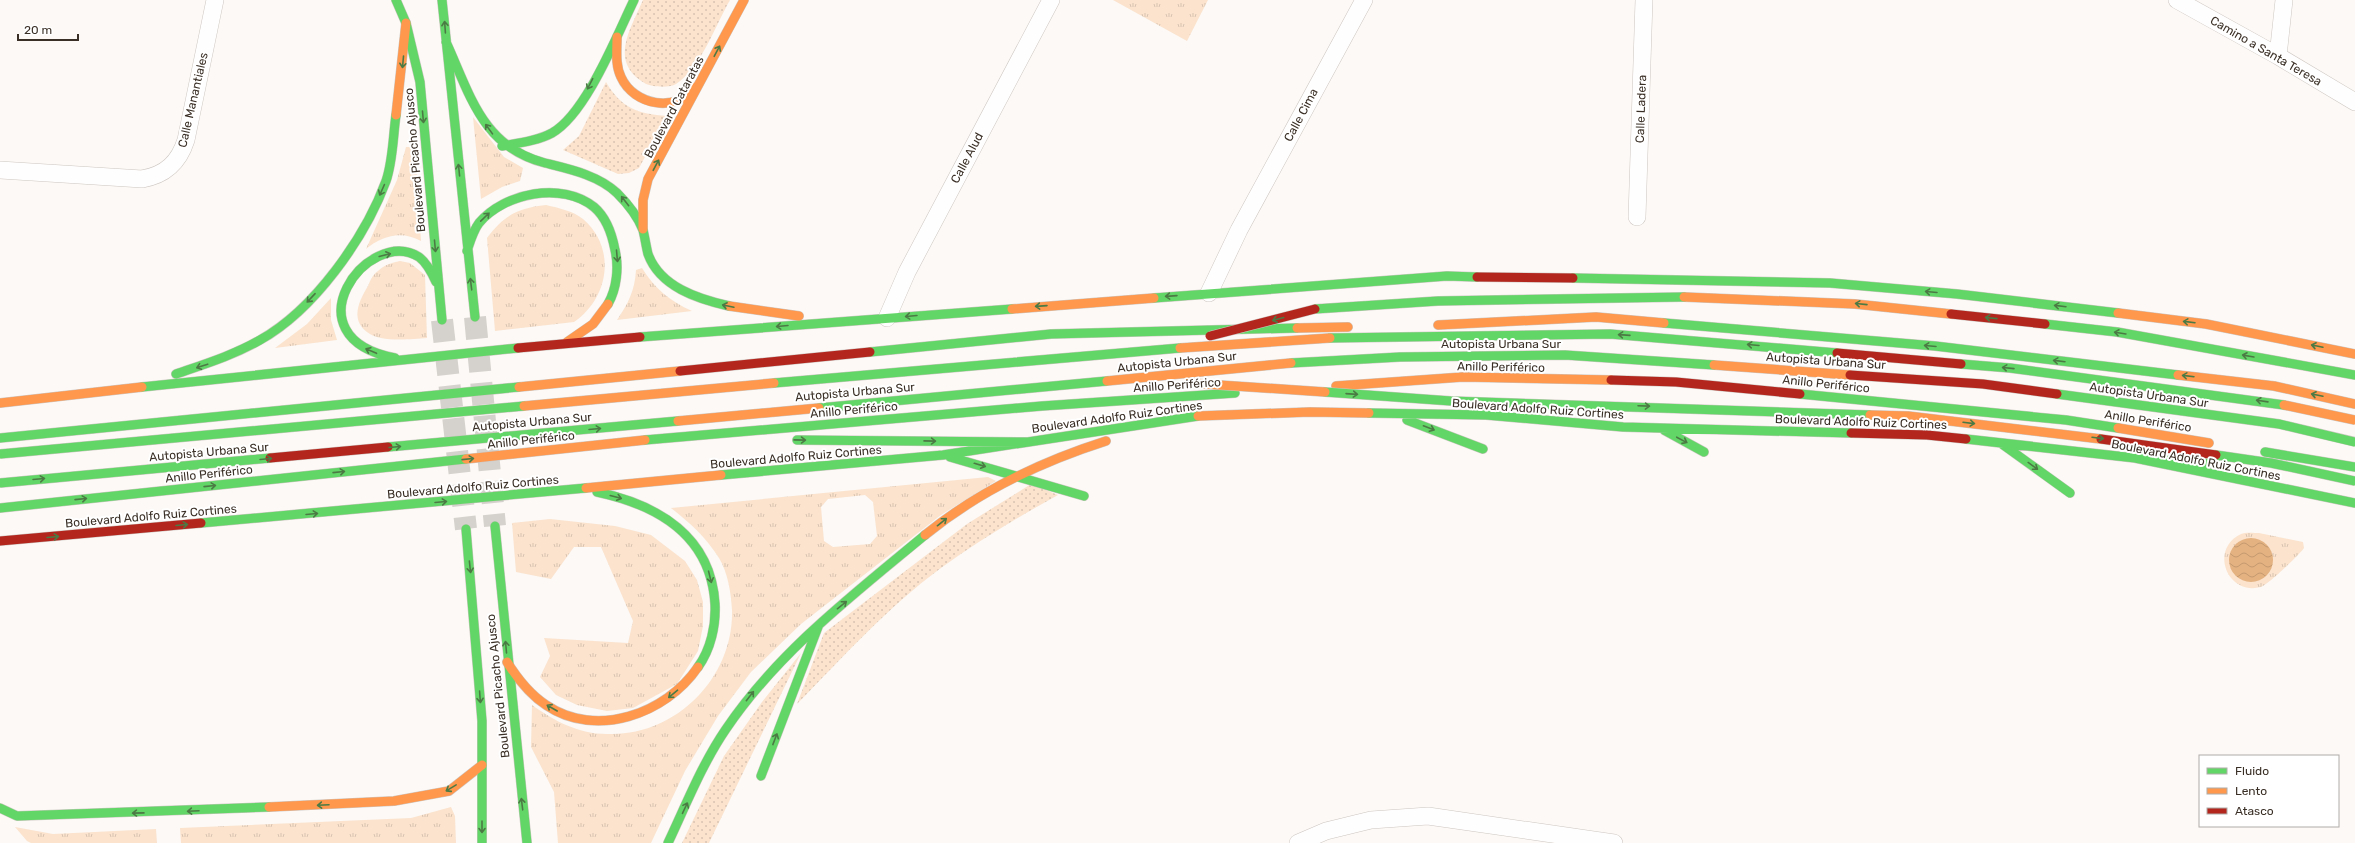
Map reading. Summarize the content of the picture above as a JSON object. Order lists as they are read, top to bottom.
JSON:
{
  "streets": {
    "main road": [
      "Boulevard Cataratas",
      "Boulevard Picacho Ajusco",
      "Autopista Urbana Sur",
      "Anillo Periférico",
      "Boulevard Adolfo Ruiz Cortines"
    ],
    "street": [
      "Camino a Santa Teresa",
      "Calle Manantiales",
      "Calle Ladera",
      "Calle Cima",
      "Calle Alud"
    ]
  },
  "one_way": ["Boulevard Cataratas"],
  "legend": ["Fluido", "Lento", "Atasco"],
  "scale_bar": "20 m"
}
